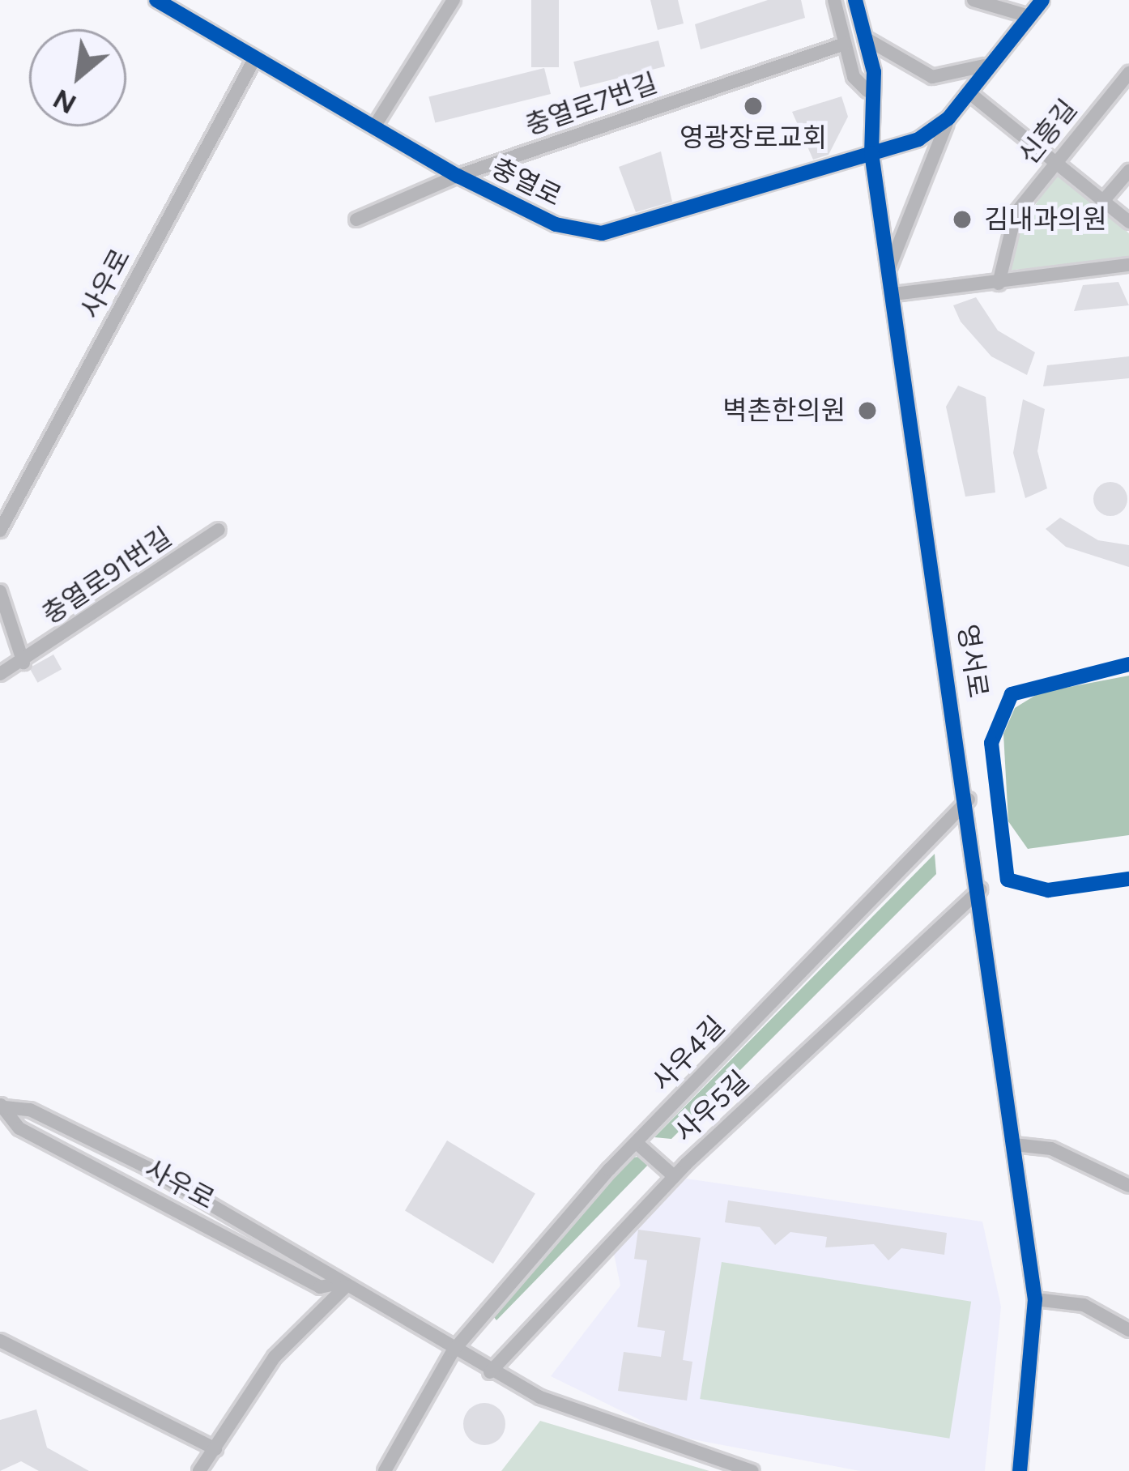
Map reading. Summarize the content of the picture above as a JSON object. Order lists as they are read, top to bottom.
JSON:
{
  "streets": {
    "street": [
      "충열로7번길",
      "신흥길",
      "충열로",
      "사우로",
      "충열로91번길",
      "영서로",
      "사우4길",
      "사우5길"
    ]
  },
  "crossings": [
    ["충열로7번길", "충열로"],
    ["충열로", "사우로"],
    ["충열로", "영서로"],
    ["사우로", "사우4길"],
    ["사우로", "사우5길"],
    ["영서로", "사우4길"],
    ["영서로", "사우5길"]
  ],
  "places": ["영광장로교회", "김내과의원", "벽촌한의원"],
  "north": "bottom left"
}
